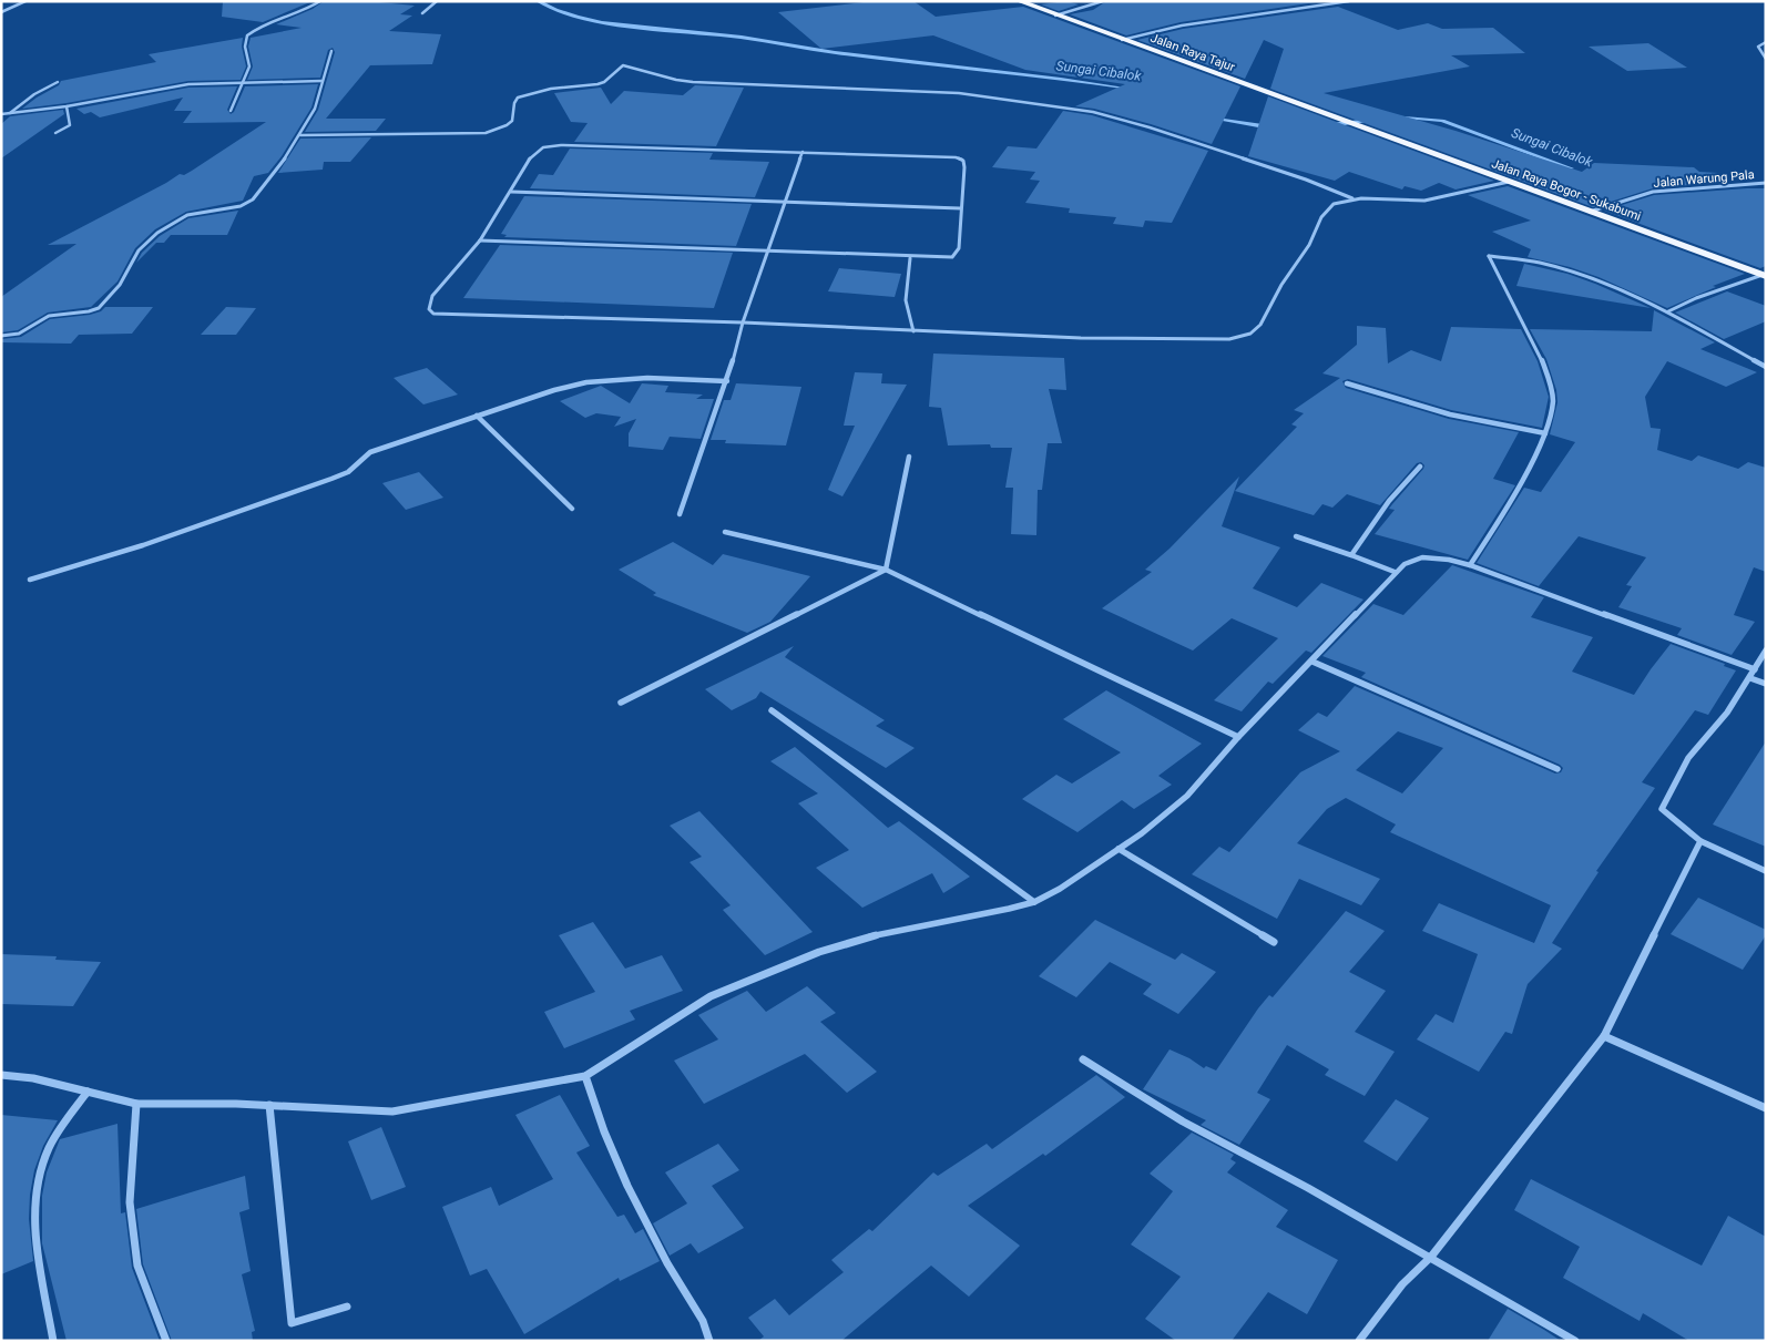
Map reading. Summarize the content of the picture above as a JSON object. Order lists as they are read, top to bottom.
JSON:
{
  "streets": {
    "highway": ["Jalan Raya Tajur", "Jalan Raya Bogor - Sukabumi"],
    "street": ["Jalan Warung Pala"]
  },
  "crossings": [
    ["Jalan Raya Tajur", "Jalan Raya Bogor - Sukabumi"],
    ["Jalan Warung Pala", "Jalan Raya Bogor - Sukabumi"]
  ],
  "water": ["Sungai Cibalok"]
}
